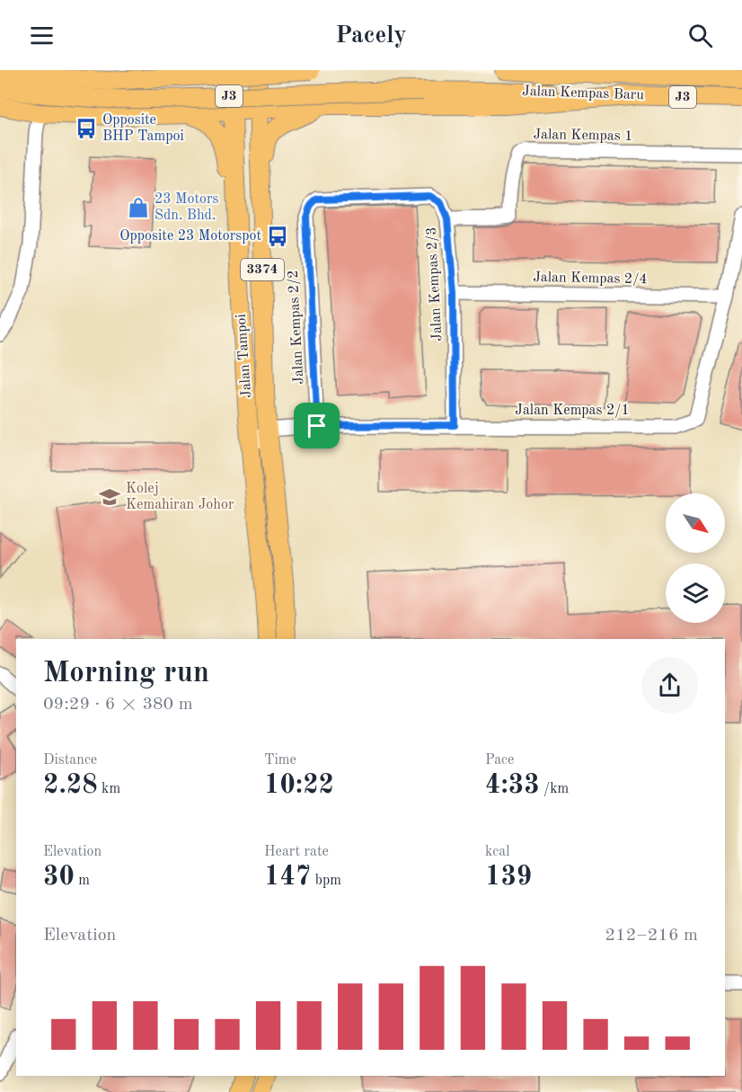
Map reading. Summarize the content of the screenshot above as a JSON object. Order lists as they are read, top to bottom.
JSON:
{
  "streets": {
    "main road": [
      "Jalan Kempas Baru",
      "J3",
      "3374",
      "Jalan Tampoi"
    ],
    "street": [
      "Jalan Kempas 1",
      "Jalan Kempas 2/4",
      "Jalan Kempas 2/3",
      "Jalan Kempas 2/2",
      "Jalan Kempas 2/1"
    ]
  },
  "crossings": [
    ["Jalan Kempas Baru", "J3"],
    ["Jalan Kempas 1", "Jalan Kempas 2/3"],
    ["Jalan Kempas 2/4", "Jalan Kempas 2/3"],
    ["Jalan Kempas 2/4", "Jalan Kempas 2/1"],
    ["Jalan Kempas 2/3", "Jalan Kempas 2/2"],
    ["Jalan Kempas 2/3", "Jalan Kempas 2/1"],
    ["Jalan Kempas 2/2", "Jalan Kempas 2/1"],
    ["Jalan Tampoi", "Jalan Kempas 2/1"]
  ],
  "places": {
    "bus stop": ["Opposite BHP Tampoi", "Opposite 23 Motorspot"],
    "shop": ["23 Motors Sdn. Bhd."],
    "school or university": ["Kolej Kemahiran Johor"]
  },
  "north": "bottom right",
  "page": {
    "header": "Pacely",
    "heading": ["Morning run", "09:29 · 6 × 380 m"],
    "stats": [
      ["Distance", "2.28 km"],
      ["Time", "10:22"],
      ["Pace", "4:33 /km"],
      ["Elevation", "30 m"],
      ["Heart rate", "147 bpm"],
      ["kcal", "139"]
    ],
    "chart": ["Elevation", "212–216 m"]
  }
}
